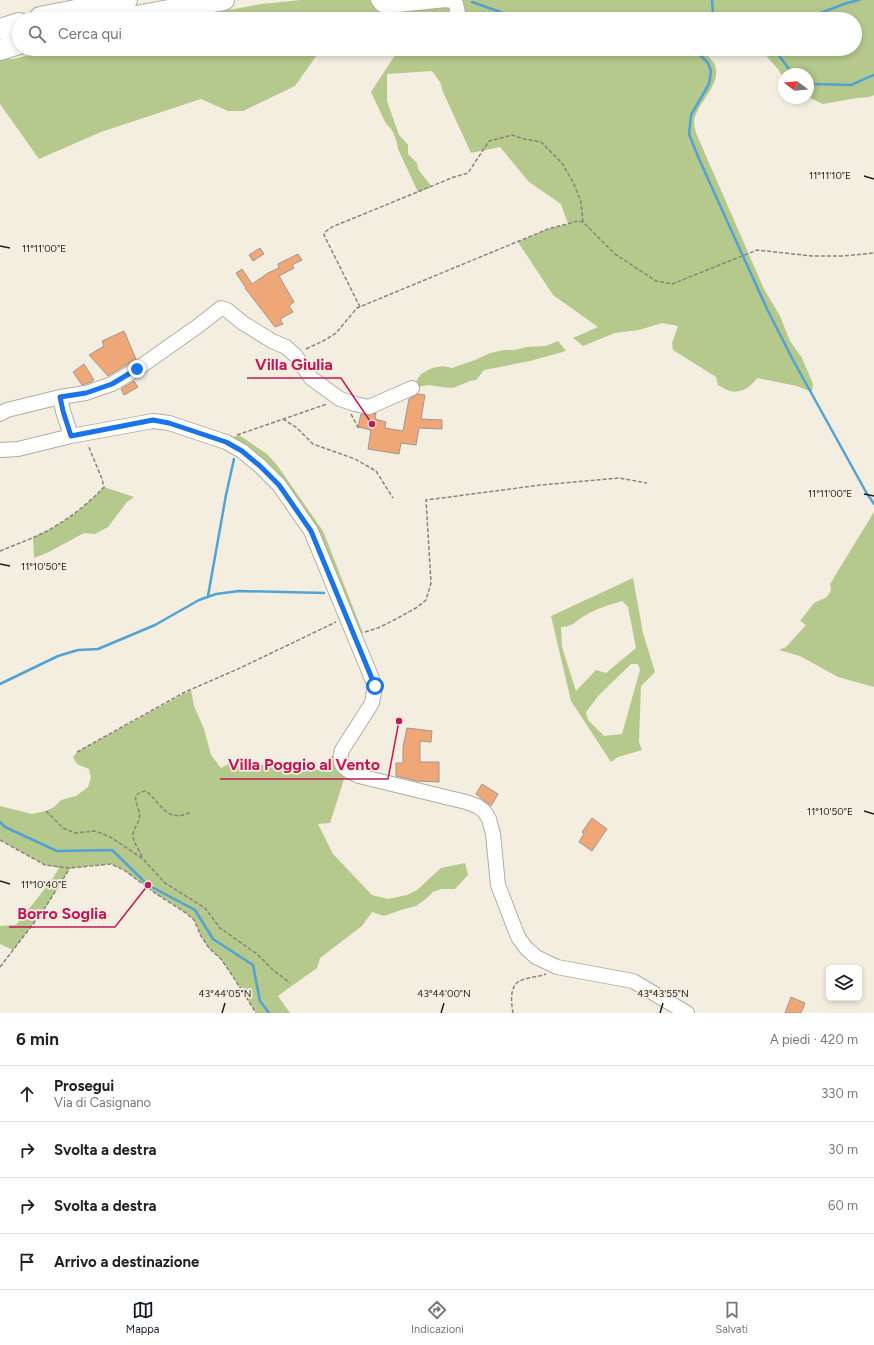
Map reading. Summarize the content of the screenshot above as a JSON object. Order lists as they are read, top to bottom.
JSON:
{
  "places": ["Villa Giulia", "Villa Poggio al Vento", "Borro Soglia"],
  "north": "left",
  "page": {
    "search": "Cerca qui",
    "heading": ["6 min", "A piedi · 420 m"],
    "list": [
      ["Prosegui", "Via di Casignano", "330 m"],
      ["Svolta a destra", "30 m"],
      ["Svolta a destra", "60 m"],
      "Arrivo a destinazione"
    ],
    "nav": ["Mappa", "Indicazioni", "Salvati"]
  },
  "coordinates": [
    "11°11'10\"E",
    "11°11'00\"E",
    "11°10'50\"E",
    "11°10'40\"E",
    "43°44'05\"N",
    "43°44'00\"N",
    "43°43'55\"N"
  ]
}
